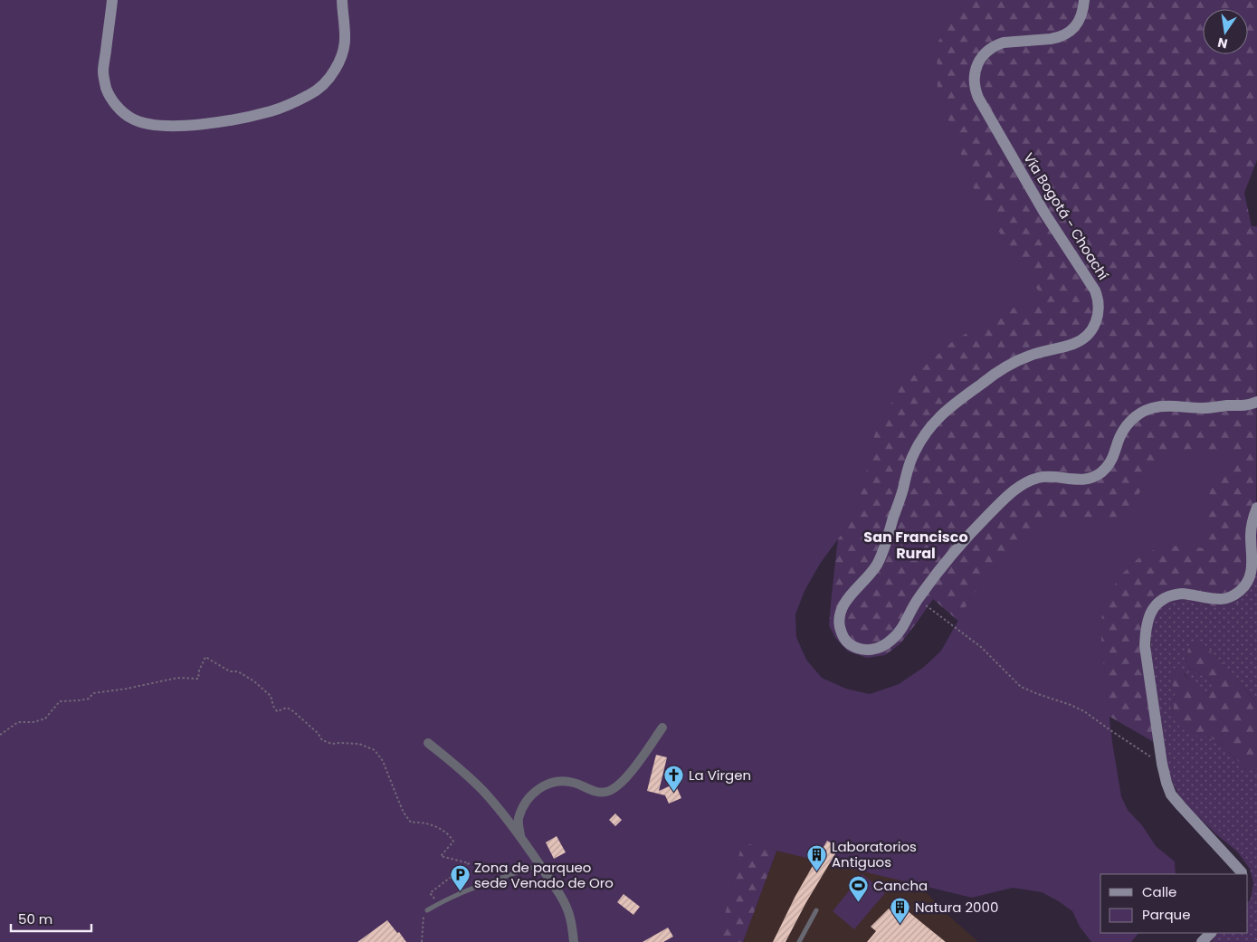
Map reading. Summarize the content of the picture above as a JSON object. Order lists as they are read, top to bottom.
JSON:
{
  "streets": {
    "main road": ["Vía Bogotá - Choachí"]
  },
  "districts": ["San Francisco Rural"],
  "places": {
    "church": ["La Virgen"],
    "building": ["Laboratorios Antiguos", "Natura 2000"],
    "parking": ["Zona de parqueo sede Venado de Oro"],
    "sports": ["Cancha"]
  },
  "legend": ["Calle", "Parque"],
  "scale_bar": "50 m",
  "north": "bottom"
}
